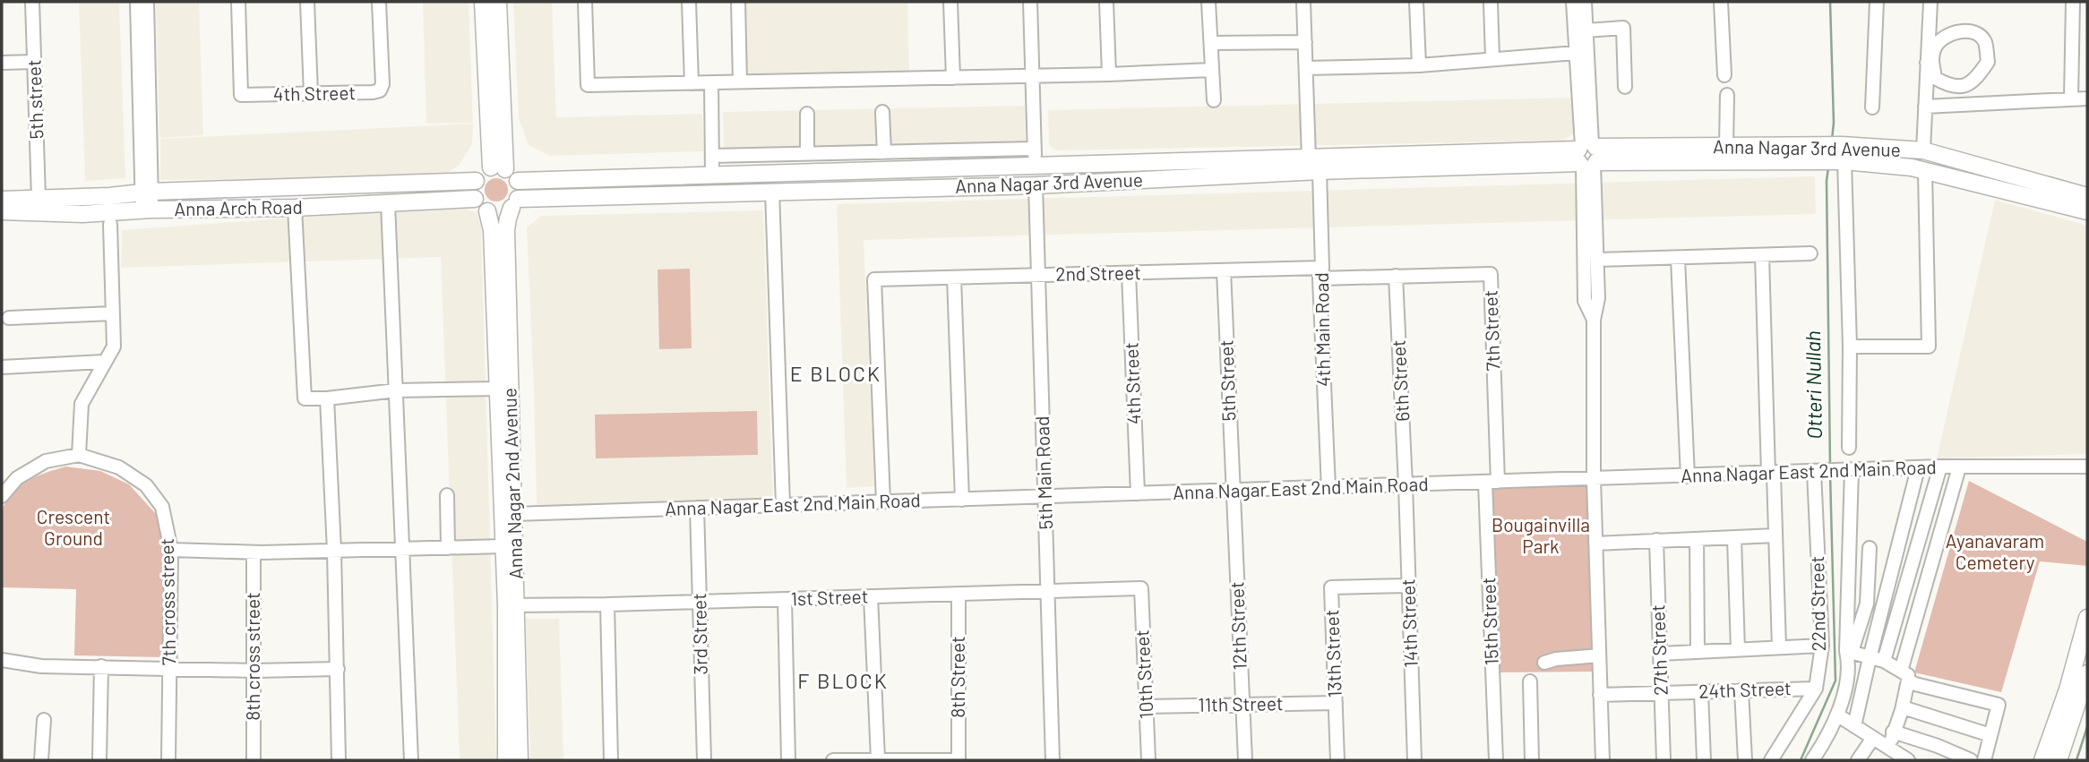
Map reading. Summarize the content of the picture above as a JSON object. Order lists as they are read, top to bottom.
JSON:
{
  "streets": {
    "main road": ["Anna Nagar 3rd Avenue", "Anna Arch Road", "Anna Nagar 2nd Avenue"],
    "street": [
      "4th Street",
      "5th street",
      "2nd Street",
      "4th Main Road",
      "7th Street",
      "5th Street",
      "6th Street",
      "Anna Nagar East 2nd Main Road",
      "5th Main Road",
      "1st Street",
      "7th cross street",
      "22nd Street",
      "15th Street",
      "14th Street",
      "12th Street",
      "3rd Street",
      "27th Street",
      "13th Street",
      "8th cross street",
      "10th Street",
      "8th Street",
      "24th Street",
      "11th Street"
    ]
  },
  "crossings": [
    ["4th Street", "2nd Street"],
    ["4th Street", "Anna Nagar East 2nd Main Road"],
    ["Anna Nagar 3rd Avenue", "Anna Arch Road"],
    ["Anna Nagar 3rd Avenue", "4th Main Road"],
    ["Anna Nagar 3rd Avenue", "5th Main Road"],
    ["Anna Nagar 3rd Avenue", "Anna Nagar 2nd Avenue"],
    ["Anna Arch Road", "Anna Nagar 2nd Avenue"],
    ["2nd Street", "4th Main Road"],
    ["2nd Street", "7th Street"],
    ["2nd Street", "5th Street"],
    ["2nd Street", "Anna Nagar East 2nd Main Road"],
    ["2nd Street", "5th Main Road"],
    ["4th Main Road", "7th Street"],
    ["4th Main Road", "Anna Nagar East 2nd Main Road"],
    ["7th Street", "6th Street"],
    ["7th Street", "Anna Nagar East 2nd Main Road"],
    ["7th Street", "15th Street"],
    ["5th Street", "Anna Nagar East 2nd Main Road"],
    ["5th Street", "12th Street"],
    ["6th Street", "Anna Nagar East 2nd Main Road"],
    ["6th Street", "14th Street"],
    ["Anna Nagar East 2nd Main Road", "5th Main Road"],
    ["Anna Nagar East 2nd Main Road", "Anna Nagar 2nd Avenue"],
    ["Anna Nagar East 2nd Main Road", "22nd Street"],
    ["Anna Nagar East 2nd Main Road", "15th Street"],
    ["Anna Nagar East 2nd Main Road", "14th Street"],
    ["Anna Nagar East 2nd Main Road", "12th Street"],
    ["Anna Nagar East 2nd Main Road", "3rd Street"],
    ["5th Main Road", "1st Street"],
    ["Anna Nagar 2nd Avenue", "1st Street"],
    ["1st Street", "3rd Street"],
    ["1st Street", "10th Street"],
    ["1st Street", "8th Street"],
    ["22nd Street", "24th Street"],
    ["14th Street", "13th Street"],
    ["12th Street", "11th Street"],
    ["27th Street", "24th Street"],
    ["13th Street", "11th Street"],
    ["10th Street", "11th Street"]
  ],
  "districts": ["E BLOCK", "F BLOCK"],
  "water": ["Otteri Nullah"],
  "parks": ["Crescent Ground", "Bougainvilla Park", "Ayanavaram Cemetery"]
}
